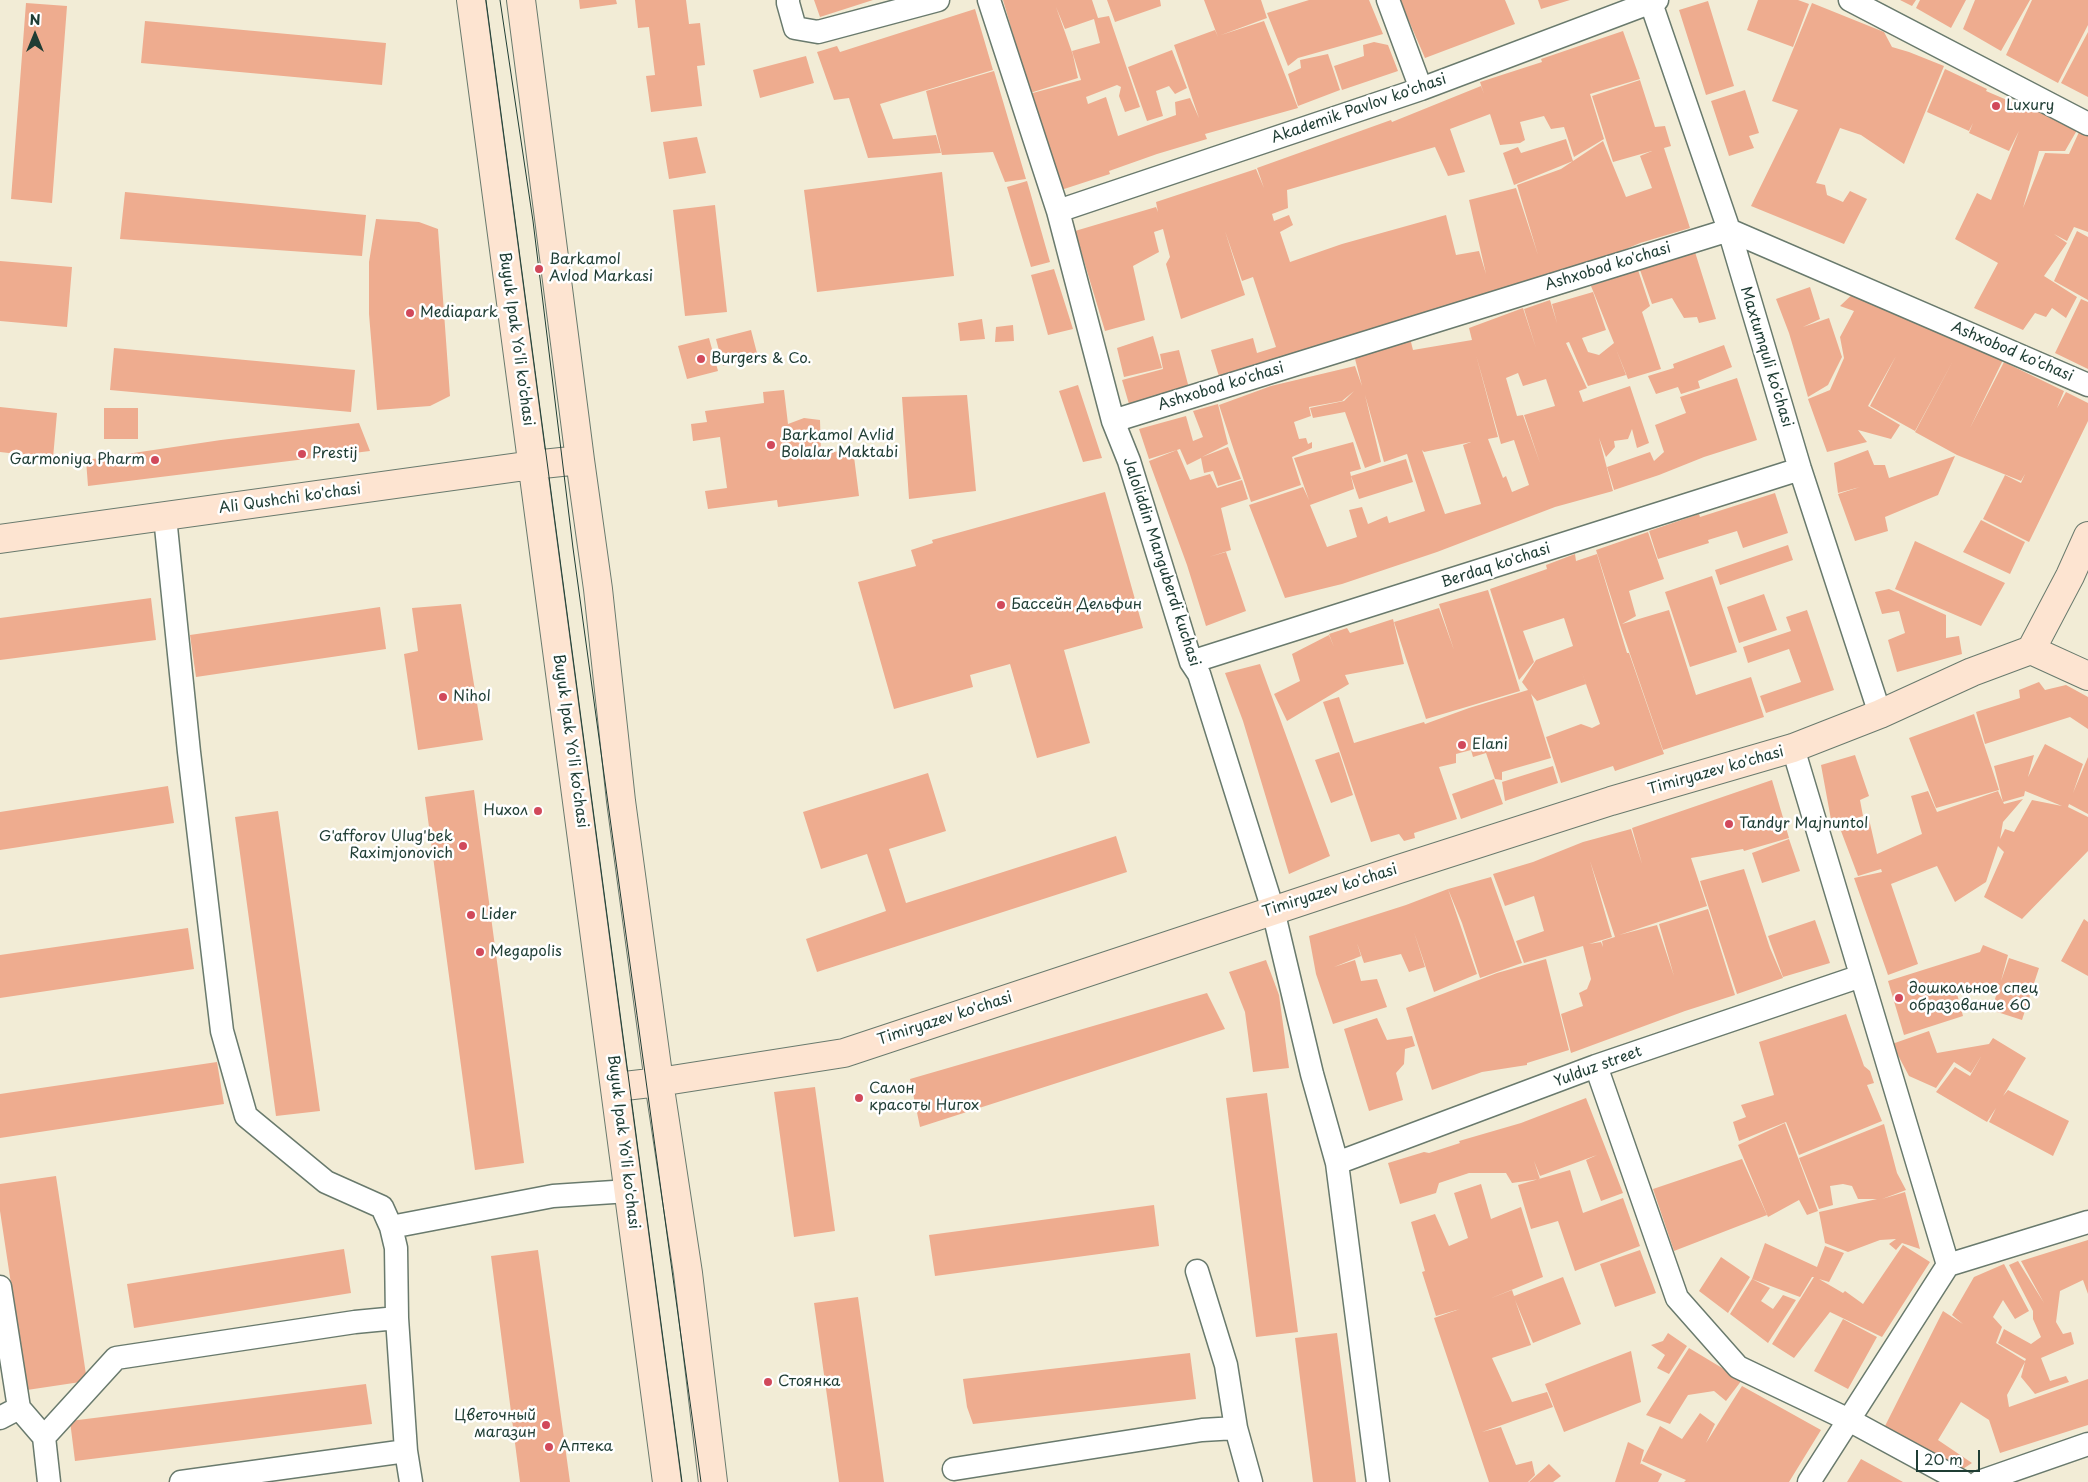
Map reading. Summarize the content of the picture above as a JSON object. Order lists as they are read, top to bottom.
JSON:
{
  "streets": {
    "main road": ["Buyuk Ipak Yo'li ko'chasi", "Ali Qushchi ko'chasi", "Timiryazev ko'chasi"],
    "street": [
      "Akademik Pavlov ko'chasi",
      "Ashxobod ko'chasi",
      "Maxtumquli ko'chasi",
      "Jaloliddin Manguberdi kuchasi",
      "Berdaq ko'chasi",
      "Yulduz street"
    ]
  },
  "crossings": [
    ["Akademik Pavlov ko'chasi", "Maxtumquli ko'chasi"],
    ["Akademik Pavlov ko'chasi", "Jaloliddin Manguberdi kuchasi"],
    ["Ashxobod ko'chasi", "Maxtumquli ko'chasi"],
    ["Ashxobod ko'chasi", "Jaloliddin Manguberdi kuchasi"],
    ["Buyuk Ipak Yo'li ko'chasi", "Ali Qushchi ko'chasi"],
    ["Buyuk Ipak Yo'li ko'chasi", "Timiryazev ko'chasi"],
    ["Maxtumquli ko'chasi", "Berdaq ko'chasi"],
    ["Maxtumquli ko'chasi", "Timiryazev ko'chasi"],
    ["Jaloliddin Manguberdi kuchasi", "Berdaq ko'chasi"],
    ["Jaloliddin Manguberdi kuchasi", "Timiryazev ko'chasi"],
    ["Jaloliddin Manguberdi kuchasi", "Yulduz street"]
  ],
  "places": [
    "Luxury",
    "Barkamol Avlod Markasi",
    "Mediapark",
    "Burgers & Co.",
    "Barkamol Avlid Bolalar Maktabi",
    "Prestij",
    "Garmoniya Pharm",
    "Бассейн Дельфин",
    "Nihol",
    "Elani",
    "Нихол",
    "Tandyr Majnuntol",
    "G'afforov Ulug'bek Raximjonovich",
    "Lider",
    "Megapolis",
    "дошкольное спец образование 60",
    "Салон красоты Нигох",
    "Стоянка",
    "Цветочный магазин",
    "Аптека"
  ],
  "scale_bar": "20 m",
  "north": "top"
}
